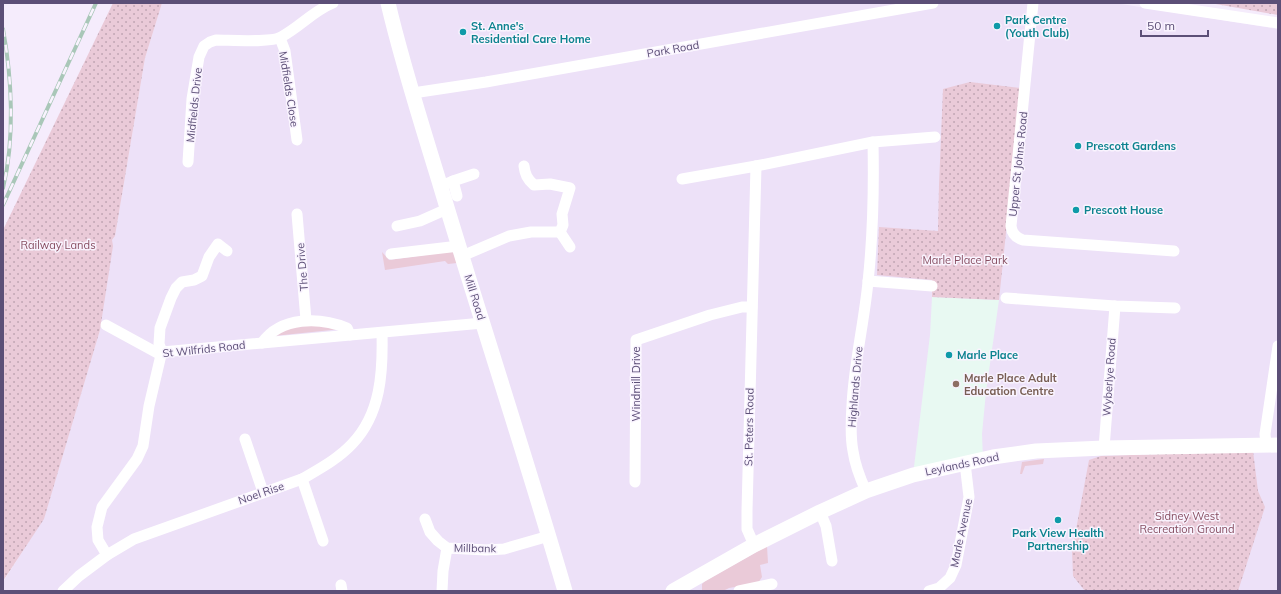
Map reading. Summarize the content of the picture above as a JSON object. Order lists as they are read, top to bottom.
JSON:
{
  "streets": {
    "street": [
      "Park Road",
      "Midfields Close",
      "Midfields Drive",
      "Upper St Johns Road",
      "The Drive",
      "Mill Road",
      "St Wilfrids Road",
      "Wyberlye Road",
      "Windmill Drive",
      "Highlands Drive",
      "St. Peters Road",
      "Leylands Road",
      "Noel Rise",
      "Marle Avenue",
      "Millbank"
    ]
  },
  "crossings": [
    ["Park Road", "Mill Road"],
    ["Midfields Close", "Midfields Drive"],
    ["Mill Road", "St Wilfrids Road"],
    ["Mill Road", "Millbank"],
    ["St Wilfrids Road", "Noel Rise"],
    ["Wyberlye Road", "Leylands Road"],
    ["Windmill Drive", "St. Peters Road"],
    ["Highlands Drive", "Leylands Road"],
    ["St. Peters Road", "Leylands Road"],
    ["Leylands Road", "Marle Avenue"]
  ],
  "parks": ["Railway Lands", "Marle Place Park", "Sidney West Recreation Ground"],
  "places": [
    "Park Centre (Youth Club)",
    "St. Anne's Residential Care Home",
    "Prescott Gardens",
    "Prescott House",
    "Marle Place",
    "Marle Place Adult Education Centre",
    "Park View Health Partnership"
  ],
  "scale_bar": "50 m"
}
